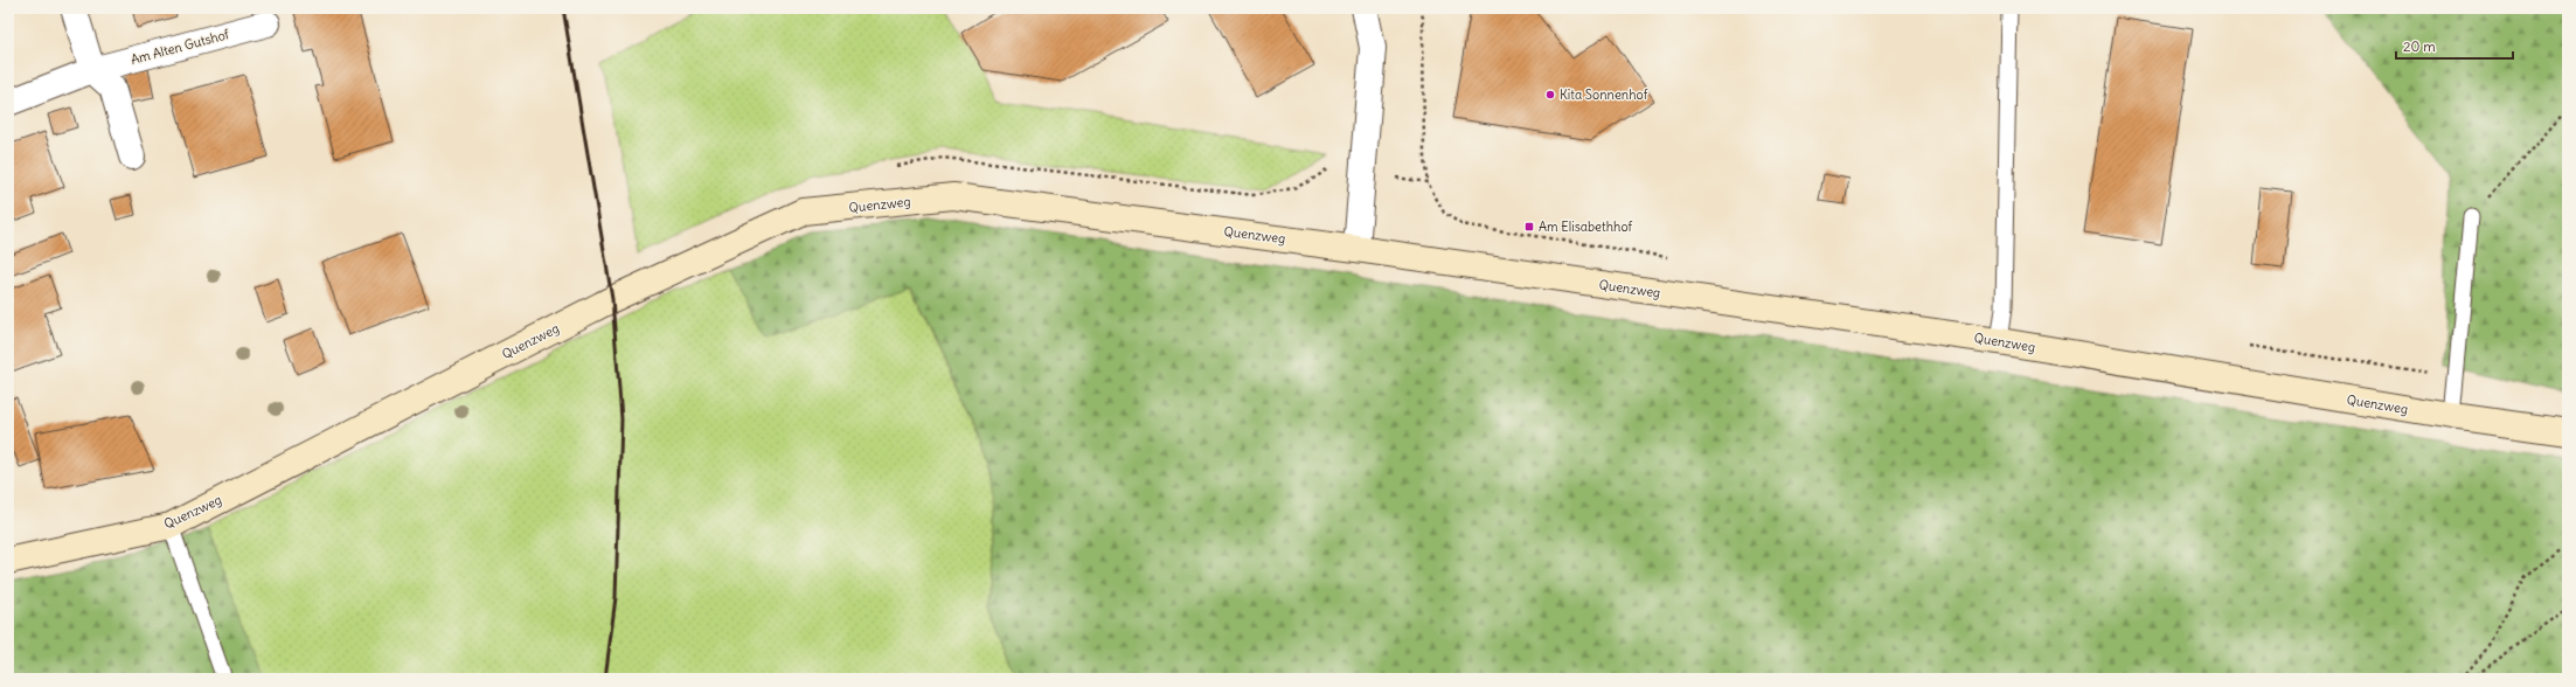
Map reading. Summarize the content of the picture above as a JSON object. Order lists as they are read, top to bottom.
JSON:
{
  "streets": {
    "street": ["Am Alten Gutshof", "Quenzweg"]
  },
  "places": {
    "other": ["Kita Sonnenhof"],
    "transit": ["Am Elisabethhof"]
  },
  "scale_bar": "20 m"
}
